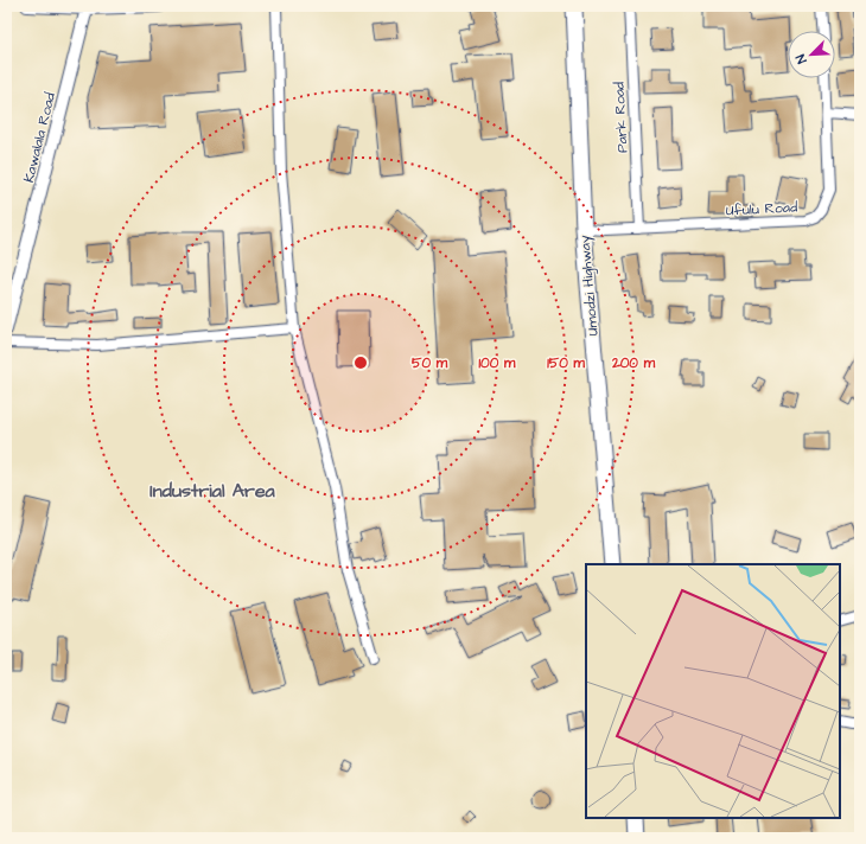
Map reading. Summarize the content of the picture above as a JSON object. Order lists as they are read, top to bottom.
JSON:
{
  "streets": {
    "highway": ["Umodzi Highway"],
    "street": ["Park Road", "Kawalala Road", "Ufulu Road"]
  },
  "crossings": [
    ["Park Road", "Ufulu Road"],
    ["Ufulu Road", "Umodzi Highway"]
  ],
  "districts": ["Industrial Area"],
  "north": "bottom left",
  "rings": [
    "50 m",
    "100 m",
    "150 m",
    "200 m"
  ]
}
